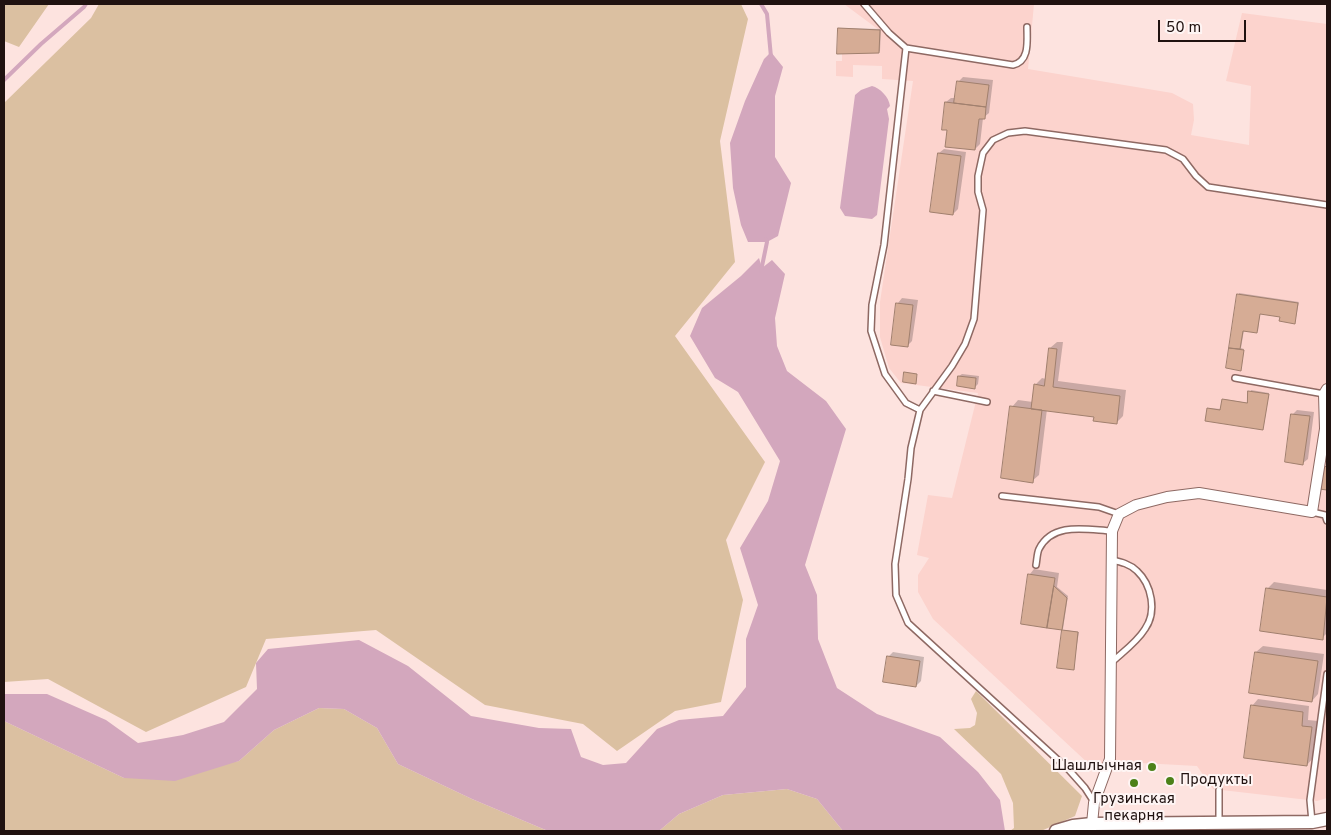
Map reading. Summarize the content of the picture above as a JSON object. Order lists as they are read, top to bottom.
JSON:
{
  "places": ["Шашлычная", "Продукты", "Грузинская пекарня"],
  "scale_bar": "50 m"
}
